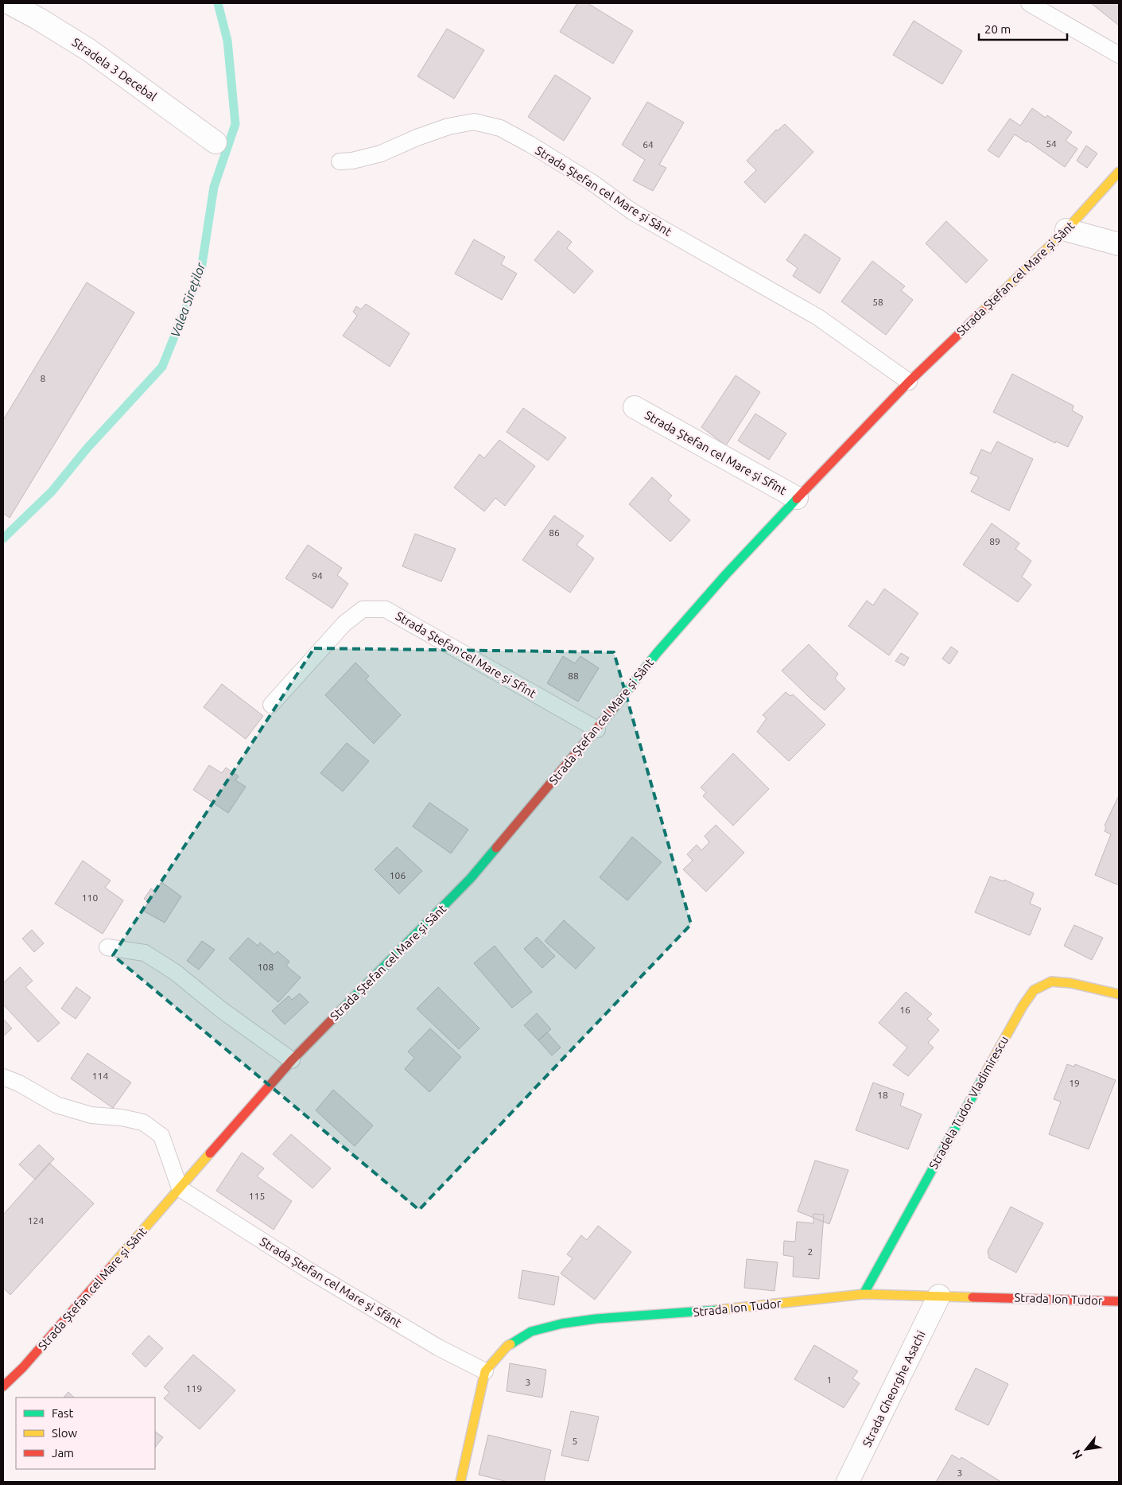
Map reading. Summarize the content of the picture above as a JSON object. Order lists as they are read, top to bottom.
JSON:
{
  "streets": {
    "street": [
      "Stradela 3 Decebal",
      "Strada Ștefan cel Mare și Sânt",
      "Strada Ștefan cel Mare și Sfînt",
      "Stradela Tudor Vladimirescu",
      "Strada Ion Tudor",
      "Strada Gheorghe Asachi"
    ],
    "lane": ["Strada Ștefan cel Mare și Sfânt"]
  },
  "crossings": [
    ["Strada Ștefan cel Mare și Sânt", "Strada Ștefan cel Mare și Sfînt"],
    ["Strada Ștefan cel Mare și Sânt", "Strada Ștefan cel Mare și Sfânt"],
    ["Stradela Tudor Vladimirescu", "Strada Ion Tudor"],
    ["Strada Ștefan cel Mare și Sfânt", "Strada Ion Tudor"],
    ["Strada Ion Tudor", "Strada Gheorghe Asachi"]
  ],
  "water": ["Valea Sireților"],
  "house_numbers": [
    "54",
    "64",
    "58",
    "8",
    "86",
    "89",
    "94",
    "88",
    "106",
    "110",
    "108",
    "16",
    "114",
    "19",
    "18",
    "115",
    "124",
    "2",
    "1",
    "3",
    "119",
    "5",
    "3"
  ],
  "legend": ["Fast", "Slow", "Jam"],
  "scale_bar": "20 m",
  "north": "bottom left"
}
